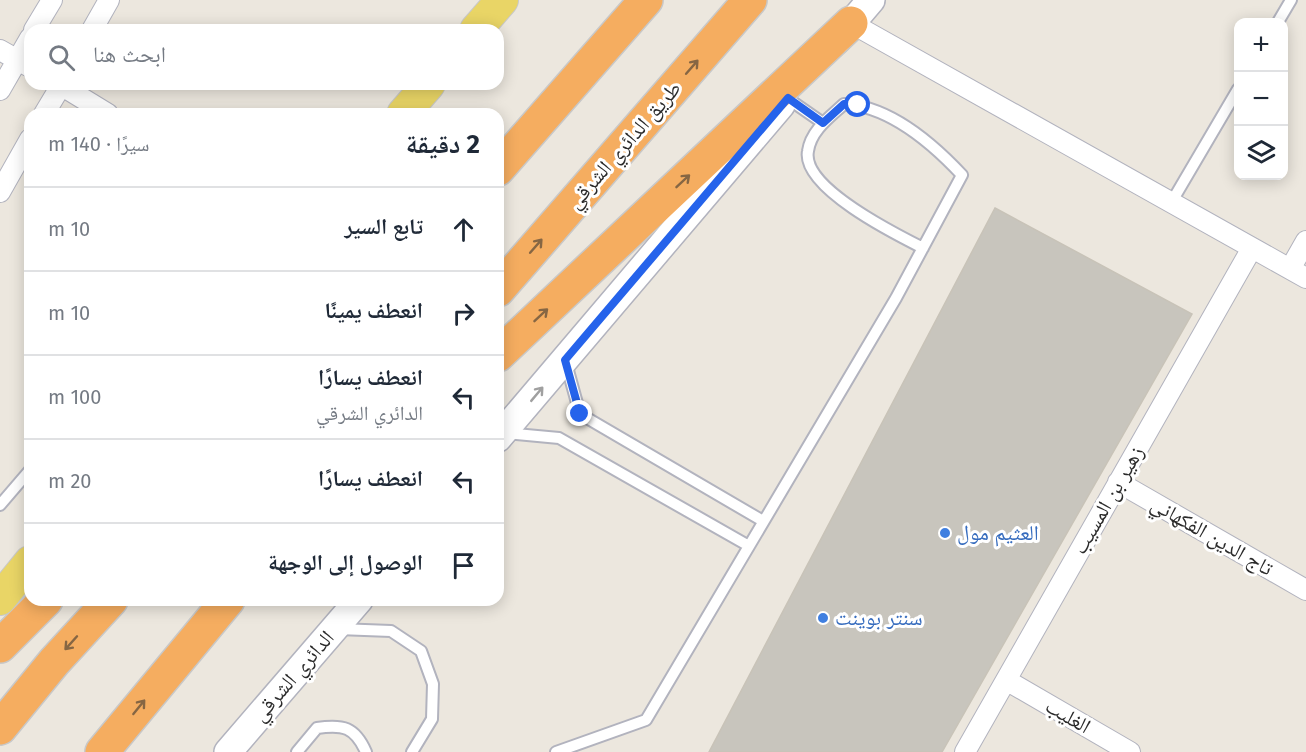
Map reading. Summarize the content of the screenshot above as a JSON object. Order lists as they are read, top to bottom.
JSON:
{
  "streets": {
    "highway": ["طريق الدائري الشرقي"],
    "main road": ["الدائري الشرقي"],
    "street": ["زهير بن المسيب", "تاج الدين الفكهاني", "الغليب"]
  },
  "crossings": [
    ["زهير بن المسيب", "تاج الدين الفكهاني"],
    ["زهير بن المسيب", "الغليب"]
  ],
  "places": ["العثيم مول", "سنتر بوينت"],
  "page": {
    "map_buttons": ["+", "−"],
    "search": "ابحث هنا",
    "heading": ["2 دقيقة", "سيرًا · 140 m"],
    "list": [
      ["تابع السير", "10 m"],
      ["انعطف يمينًا", "10 m"],
      ["انعطف يسارًا", "الدائري الشرقي", "100 m"],
      ["انعطف يسارًا", "20 m"],
      "الوصول إلى الوجهة"
    ]
  }
}
